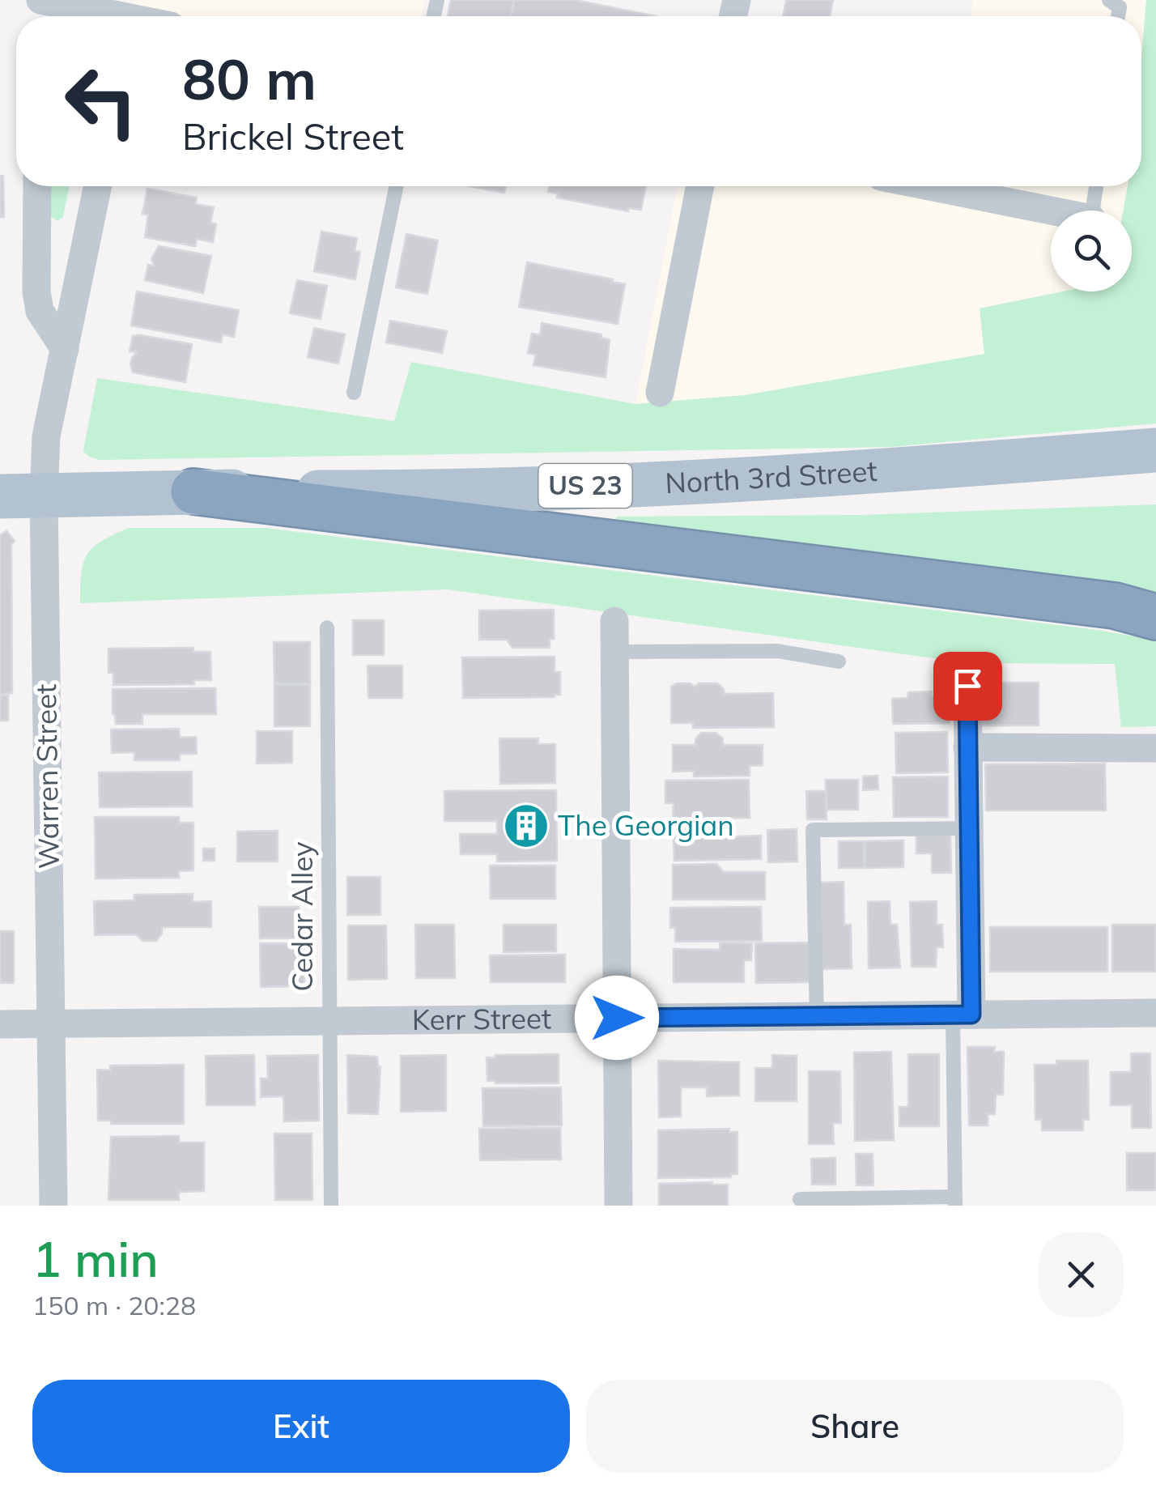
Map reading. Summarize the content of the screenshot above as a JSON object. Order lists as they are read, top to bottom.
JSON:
{
  "streets": {
    "main road": ["North 3rd Street", "US 23"],
    "street": ["Warren Street", "Kerr Street"],
    "lane": ["Cedar Alley"]
  },
  "crossings": [
    ["North 3rd Street", "US 23"],
    ["North 3rd Street", "Warren Street"],
    ["US 23", "Warren Street"],
    ["Warren Street", "Kerr Street"],
    ["Cedar Alley", "Kerr Street"]
  ],
  "places": {
    "building": ["The Georgian"]
  },
  "page": {
    "turn": ["80 m", "Brickel Street"],
    "heading": ["1 min", "150 m · 20:28"],
    "buttons": ["Exit", "Share"]
  }
}
